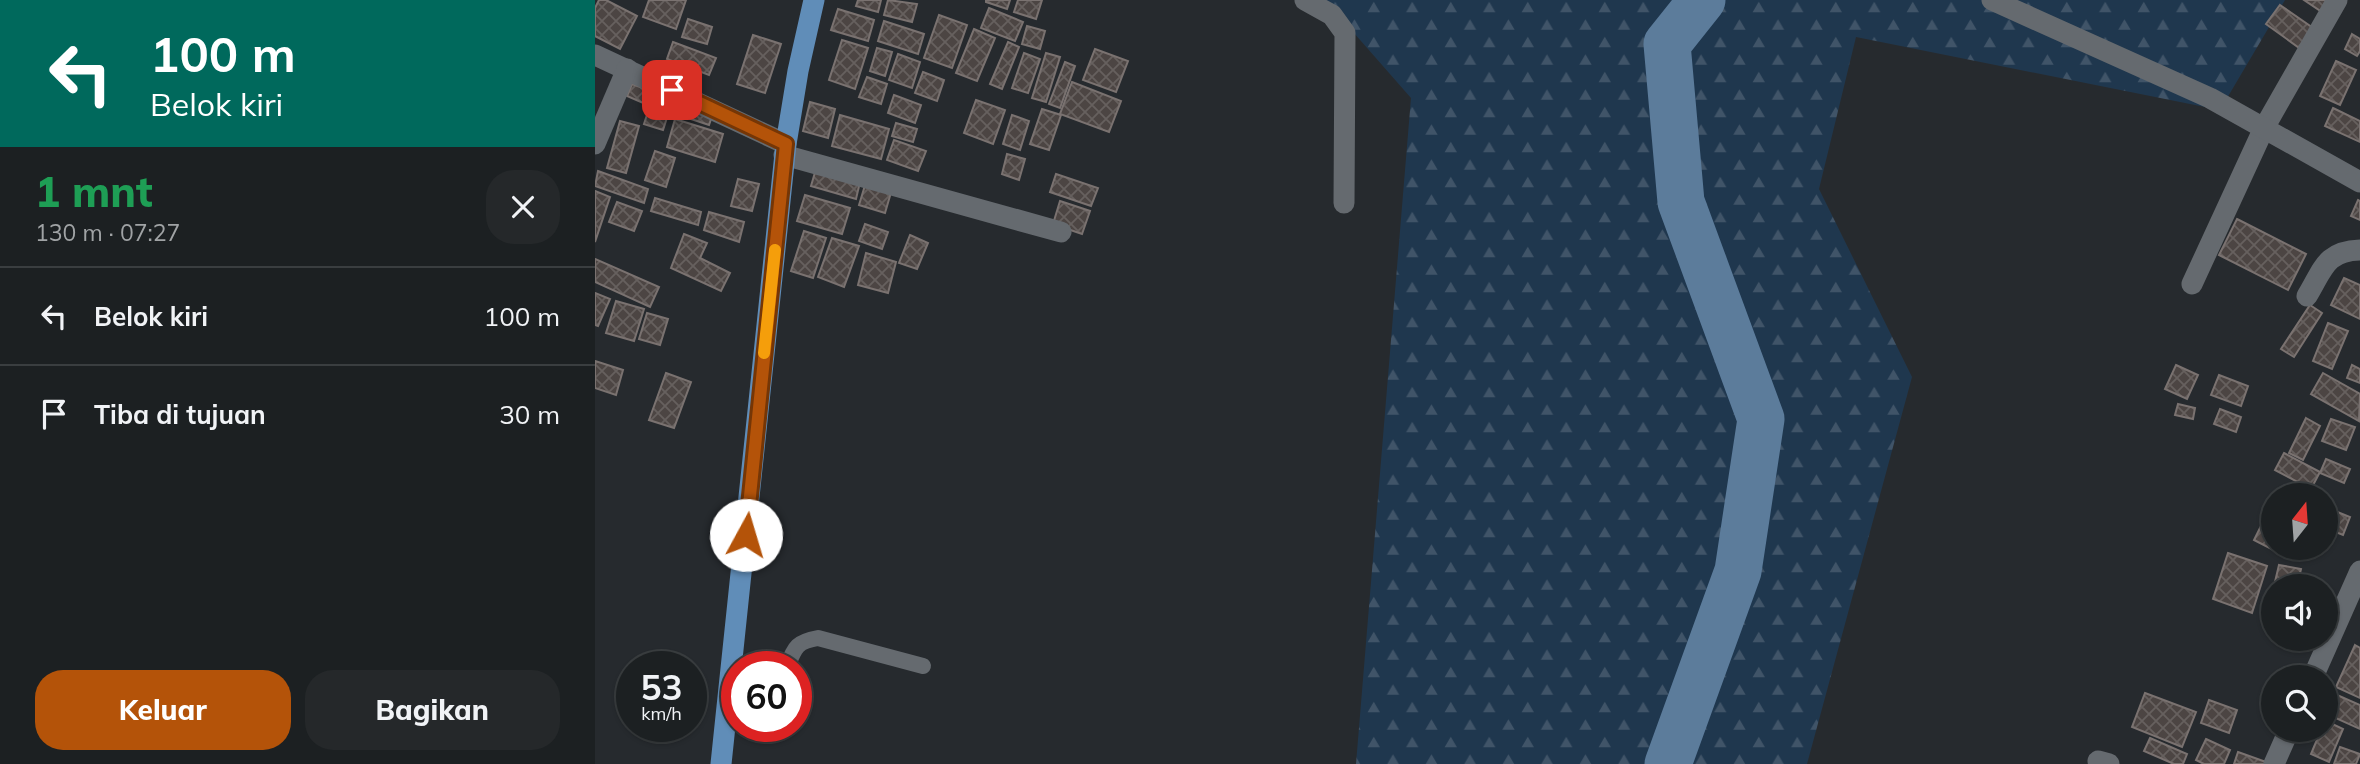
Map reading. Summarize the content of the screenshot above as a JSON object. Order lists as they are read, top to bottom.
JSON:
{
  "north": "top",
  "page": {
    "turn": ["100 m", "Belok kiri"],
    "heading": ["1 mnt", "130 m · 07:27"],
    "list": [
      {
        "name": "Belok kiri",
        "value": "100 m"
      },
      {
        "name": "Tiba di tujuan",
        "value": "30 m"
      }
    ],
    "speed": "53 km/h",
    "limit": "60",
    "buttons": ["Keluar", "Bagikan"]
  }
}
